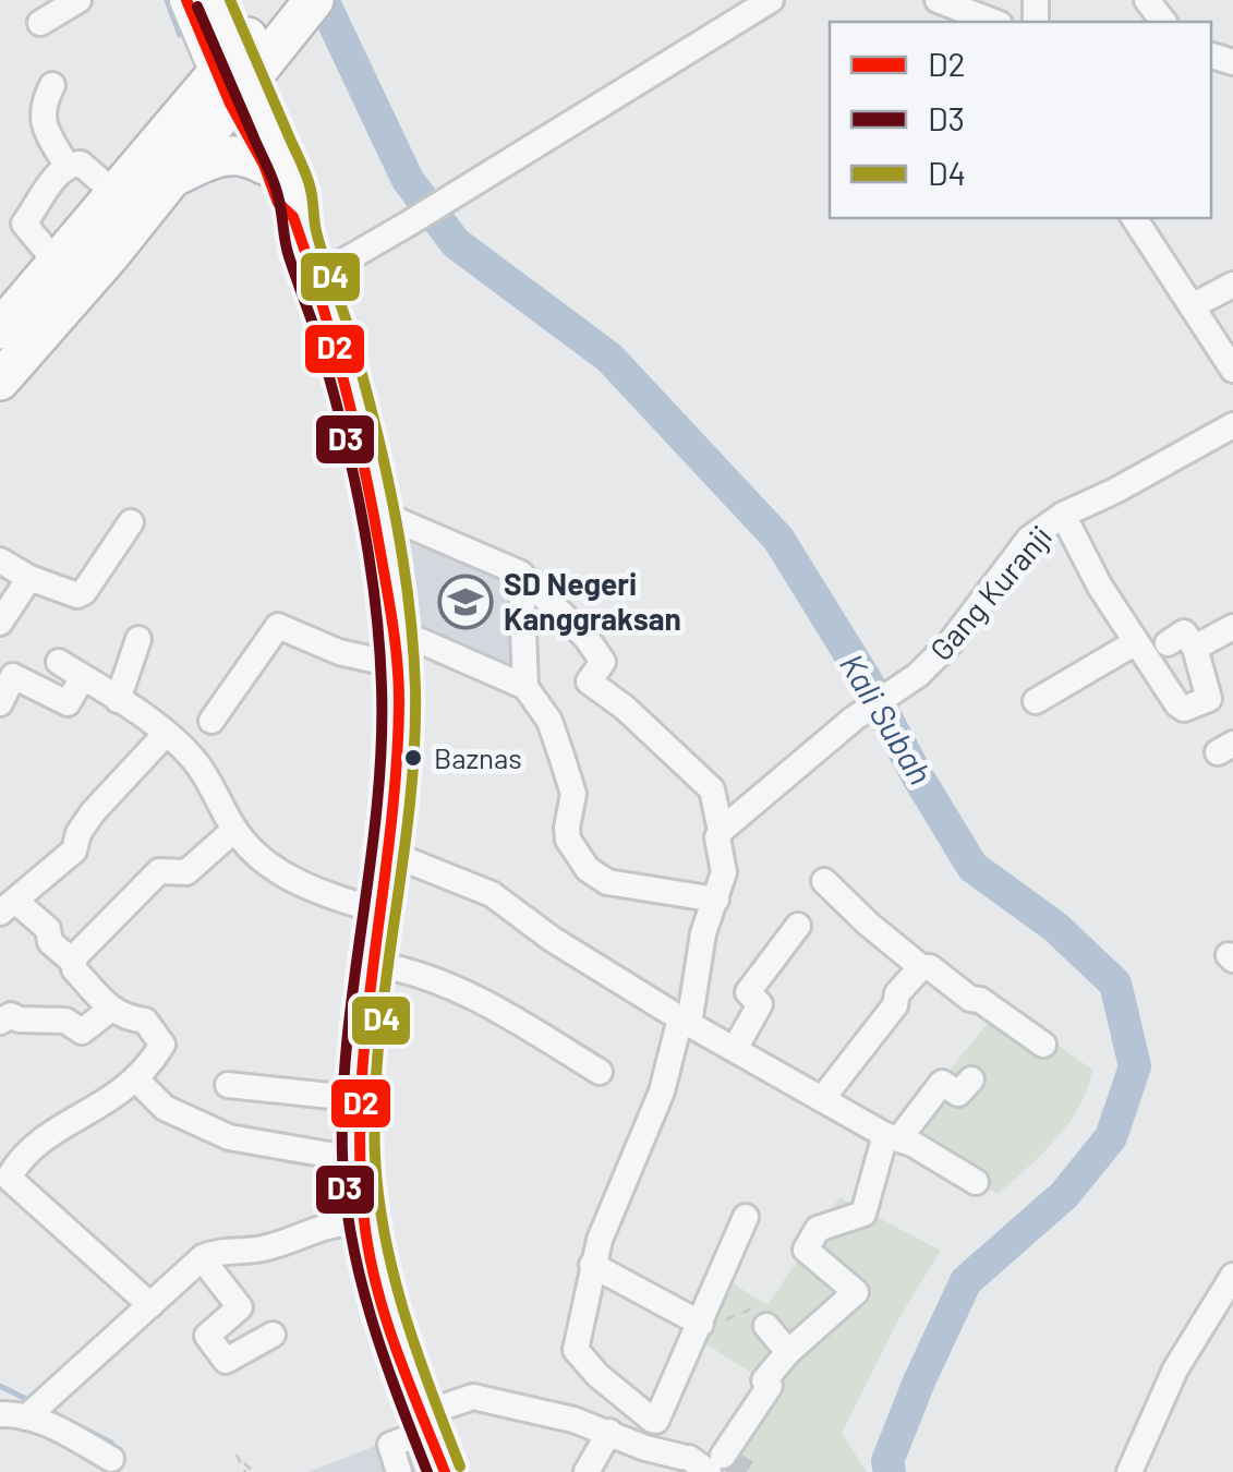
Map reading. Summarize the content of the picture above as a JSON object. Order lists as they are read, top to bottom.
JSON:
{
  "streets": {
    "street": ["Gang Kuranji"]
  },
  "water": ["Kali Subah"],
  "places": {
    "school or university": ["SD Negeri Kanggraksan"],
    "other": ["Baznas"]
  },
  "lines": ["transit line D2", "transit line D4", "transit line D3"],
  "legend": ["D2", "D3", "D4"]
}
